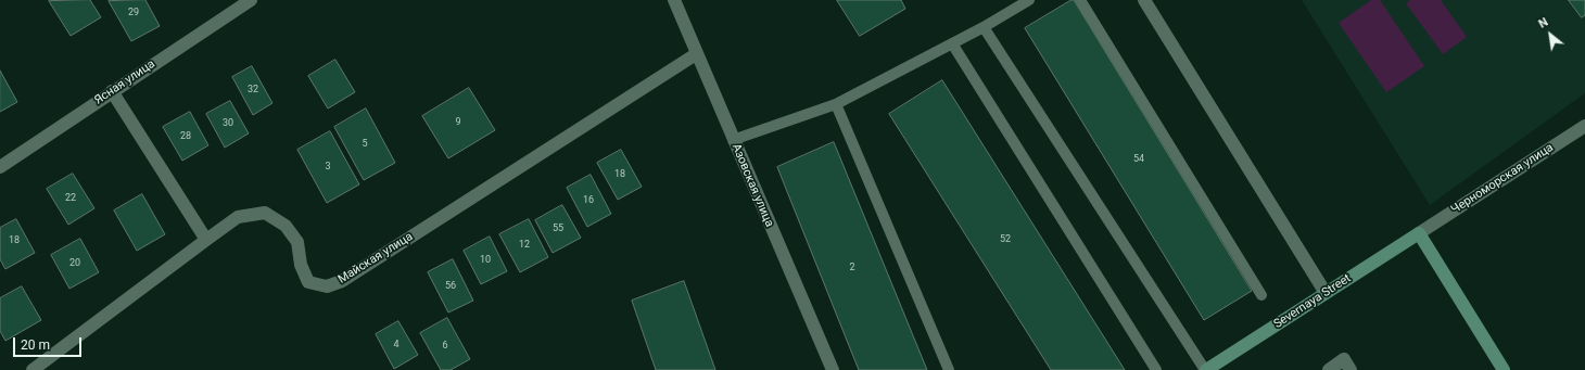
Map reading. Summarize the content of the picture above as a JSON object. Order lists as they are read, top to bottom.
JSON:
{
  "streets": {
    "street": [
      "Ясная улица",
      "Черноморская улица",
      "Азовская улица",
      "Майская улица",
      "Severnaya Street"
    ]
  },
  "crossings": [
    ["Черноморская улица", "Severnaya Street"],
    ["Азовская улица", "Майская улица"]
  ],
  "house_numbers": [
    "29",
    "32",
    "9",
    "30",
    "28",
    "5",
    "54",
    "3",
    "18",
    "22",
    "16",
    "55",
    "52",
    "18",
    "12",
    "10",
    "20",
    "2",
    "56",
    "4",
    "6"
  ],
  "scale_bar": "20 m",
  "north": "top left"
}
